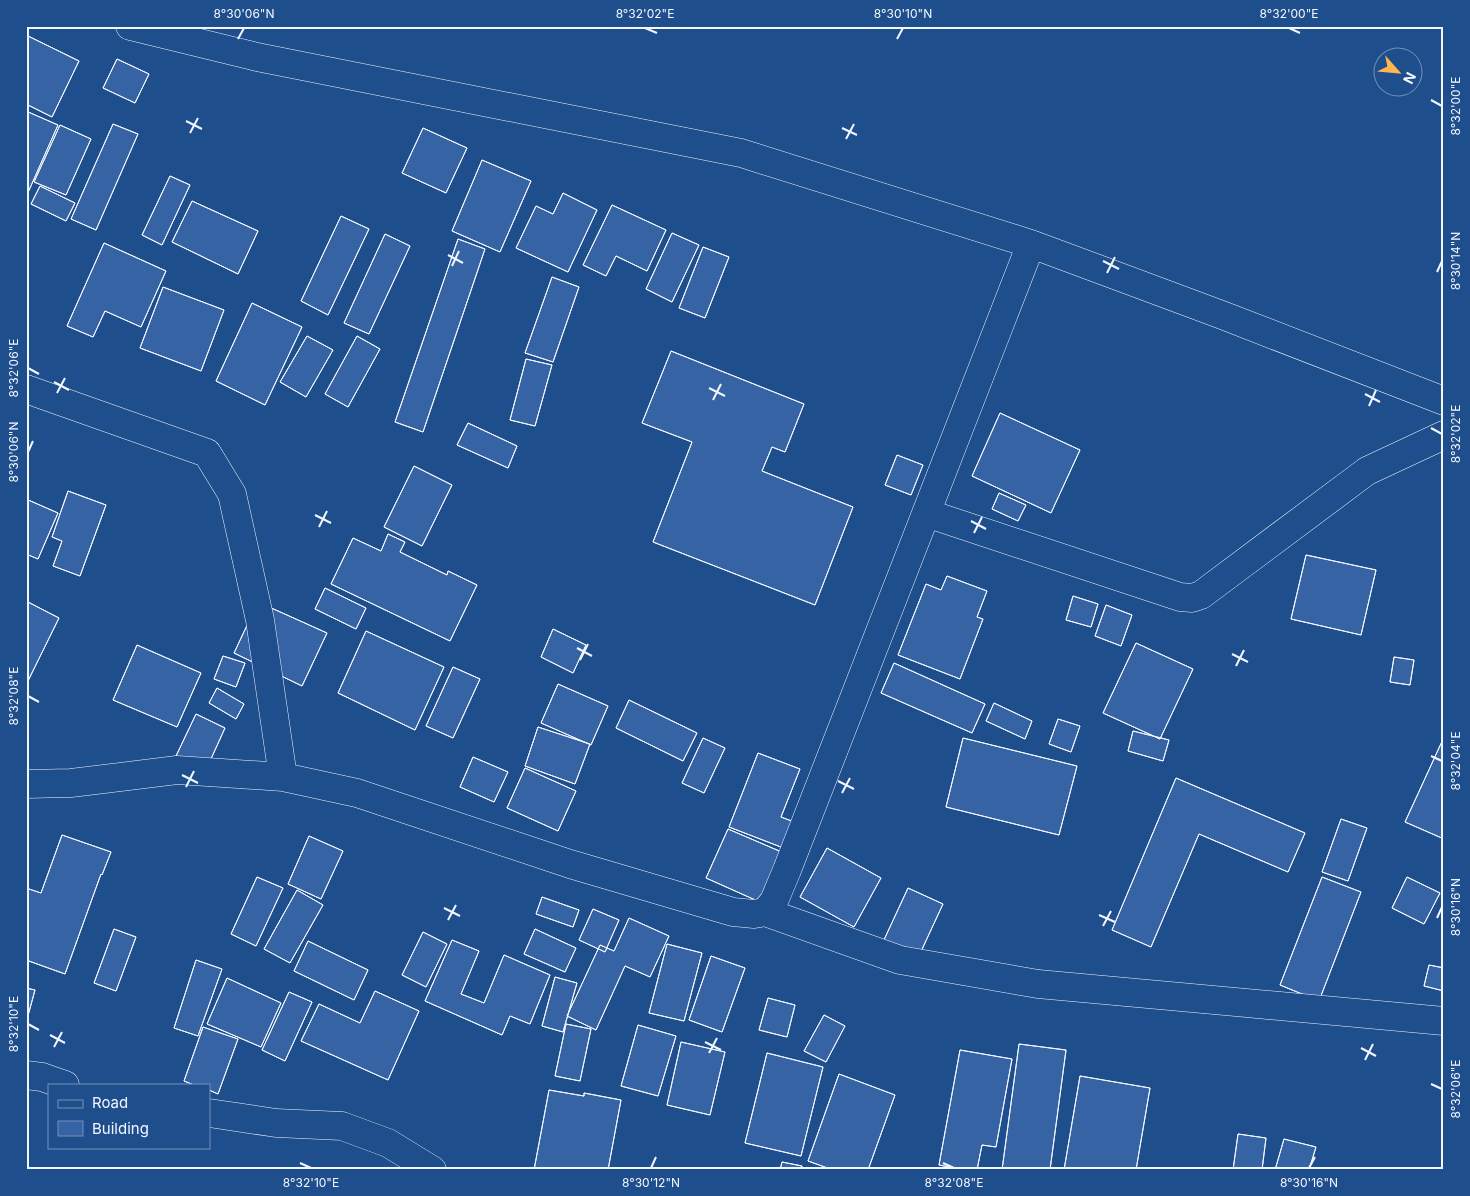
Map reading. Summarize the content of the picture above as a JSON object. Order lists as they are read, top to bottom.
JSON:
{
  "legend": ["Road", "Building"],
  "north": "bottom right",
  "coordinates": [
    "8°30'06\"N",
    "8°32'02\"E",
    "8°30'10\"N",
    "8°32'00\"E",
    "8°30'14\"N",
    "8°32'06\"E",
    "8°32'08\"E",
    "8°32'04\"E",
    "8°30'16\"N",
    "8°32'10\"E",
    "8°30'12\"N"
  ]
}
